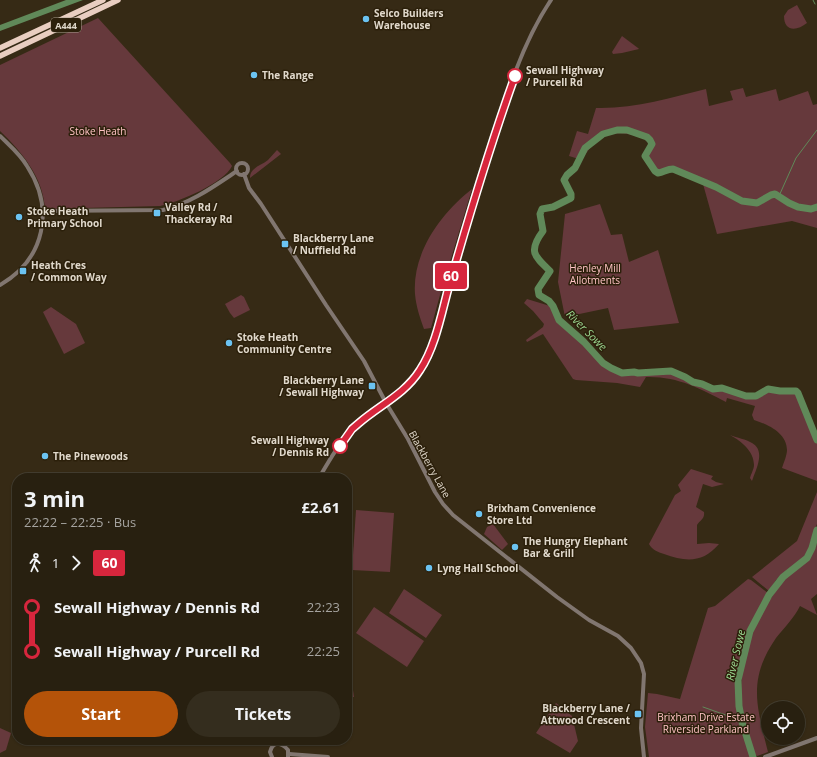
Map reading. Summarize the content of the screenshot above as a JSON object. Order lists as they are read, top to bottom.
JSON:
{
  "streets": {
    "highway": ["A444"],
    "street": ["Blackberry Lane"]
  },
  "water": ["River Sowe"],
  "parks": ["Stoke Heath", "Henley Mill Allotments", "Brixham Drive Estate Riverside Parkland"],
  "places": {
    "other": [
      "Selco Builders Warehouse",
      "The Range",
      "Sewall Highway / Purcell Rd",
      "Stoke Heath Primary School",
      "Stoke Heath Community Centre",
      "Sewall Highway / Dennis Rd",
      "The Pinewoods",
      "Brixham Convenience Store Ltd",
      "The Hungry Elephant Bar & Grill",
      "Lyng Hall School"
    ],
    "transit": [
      "Valley Rd / Thackeray Rd",
      "Blackberry Lane / Nuffield Rd",
      "Heath Cres / Common Way",
      "Blackberry Lane / Sewall Highway",
      "Blackberry Lane / Attwood Crescent"
    ]
  },
  "lines": ["bus line 60"],
  "page": {
    "on_map": "60",
    "heading": ["3 min", "22:22 – 22:25 · Bus", "£2.61"],
    "legs": ["1", "60"],
    "list": [
      {
        "name": "Sewall Highway / Dennis Rd",
        "value": "22:23"
      },
      {
        "name": "Sewall Highway / Purcell Rd",
        "value": "22:25"
      }
    ],
    "buttons": ["Start", "Tickets"]
  }
}
